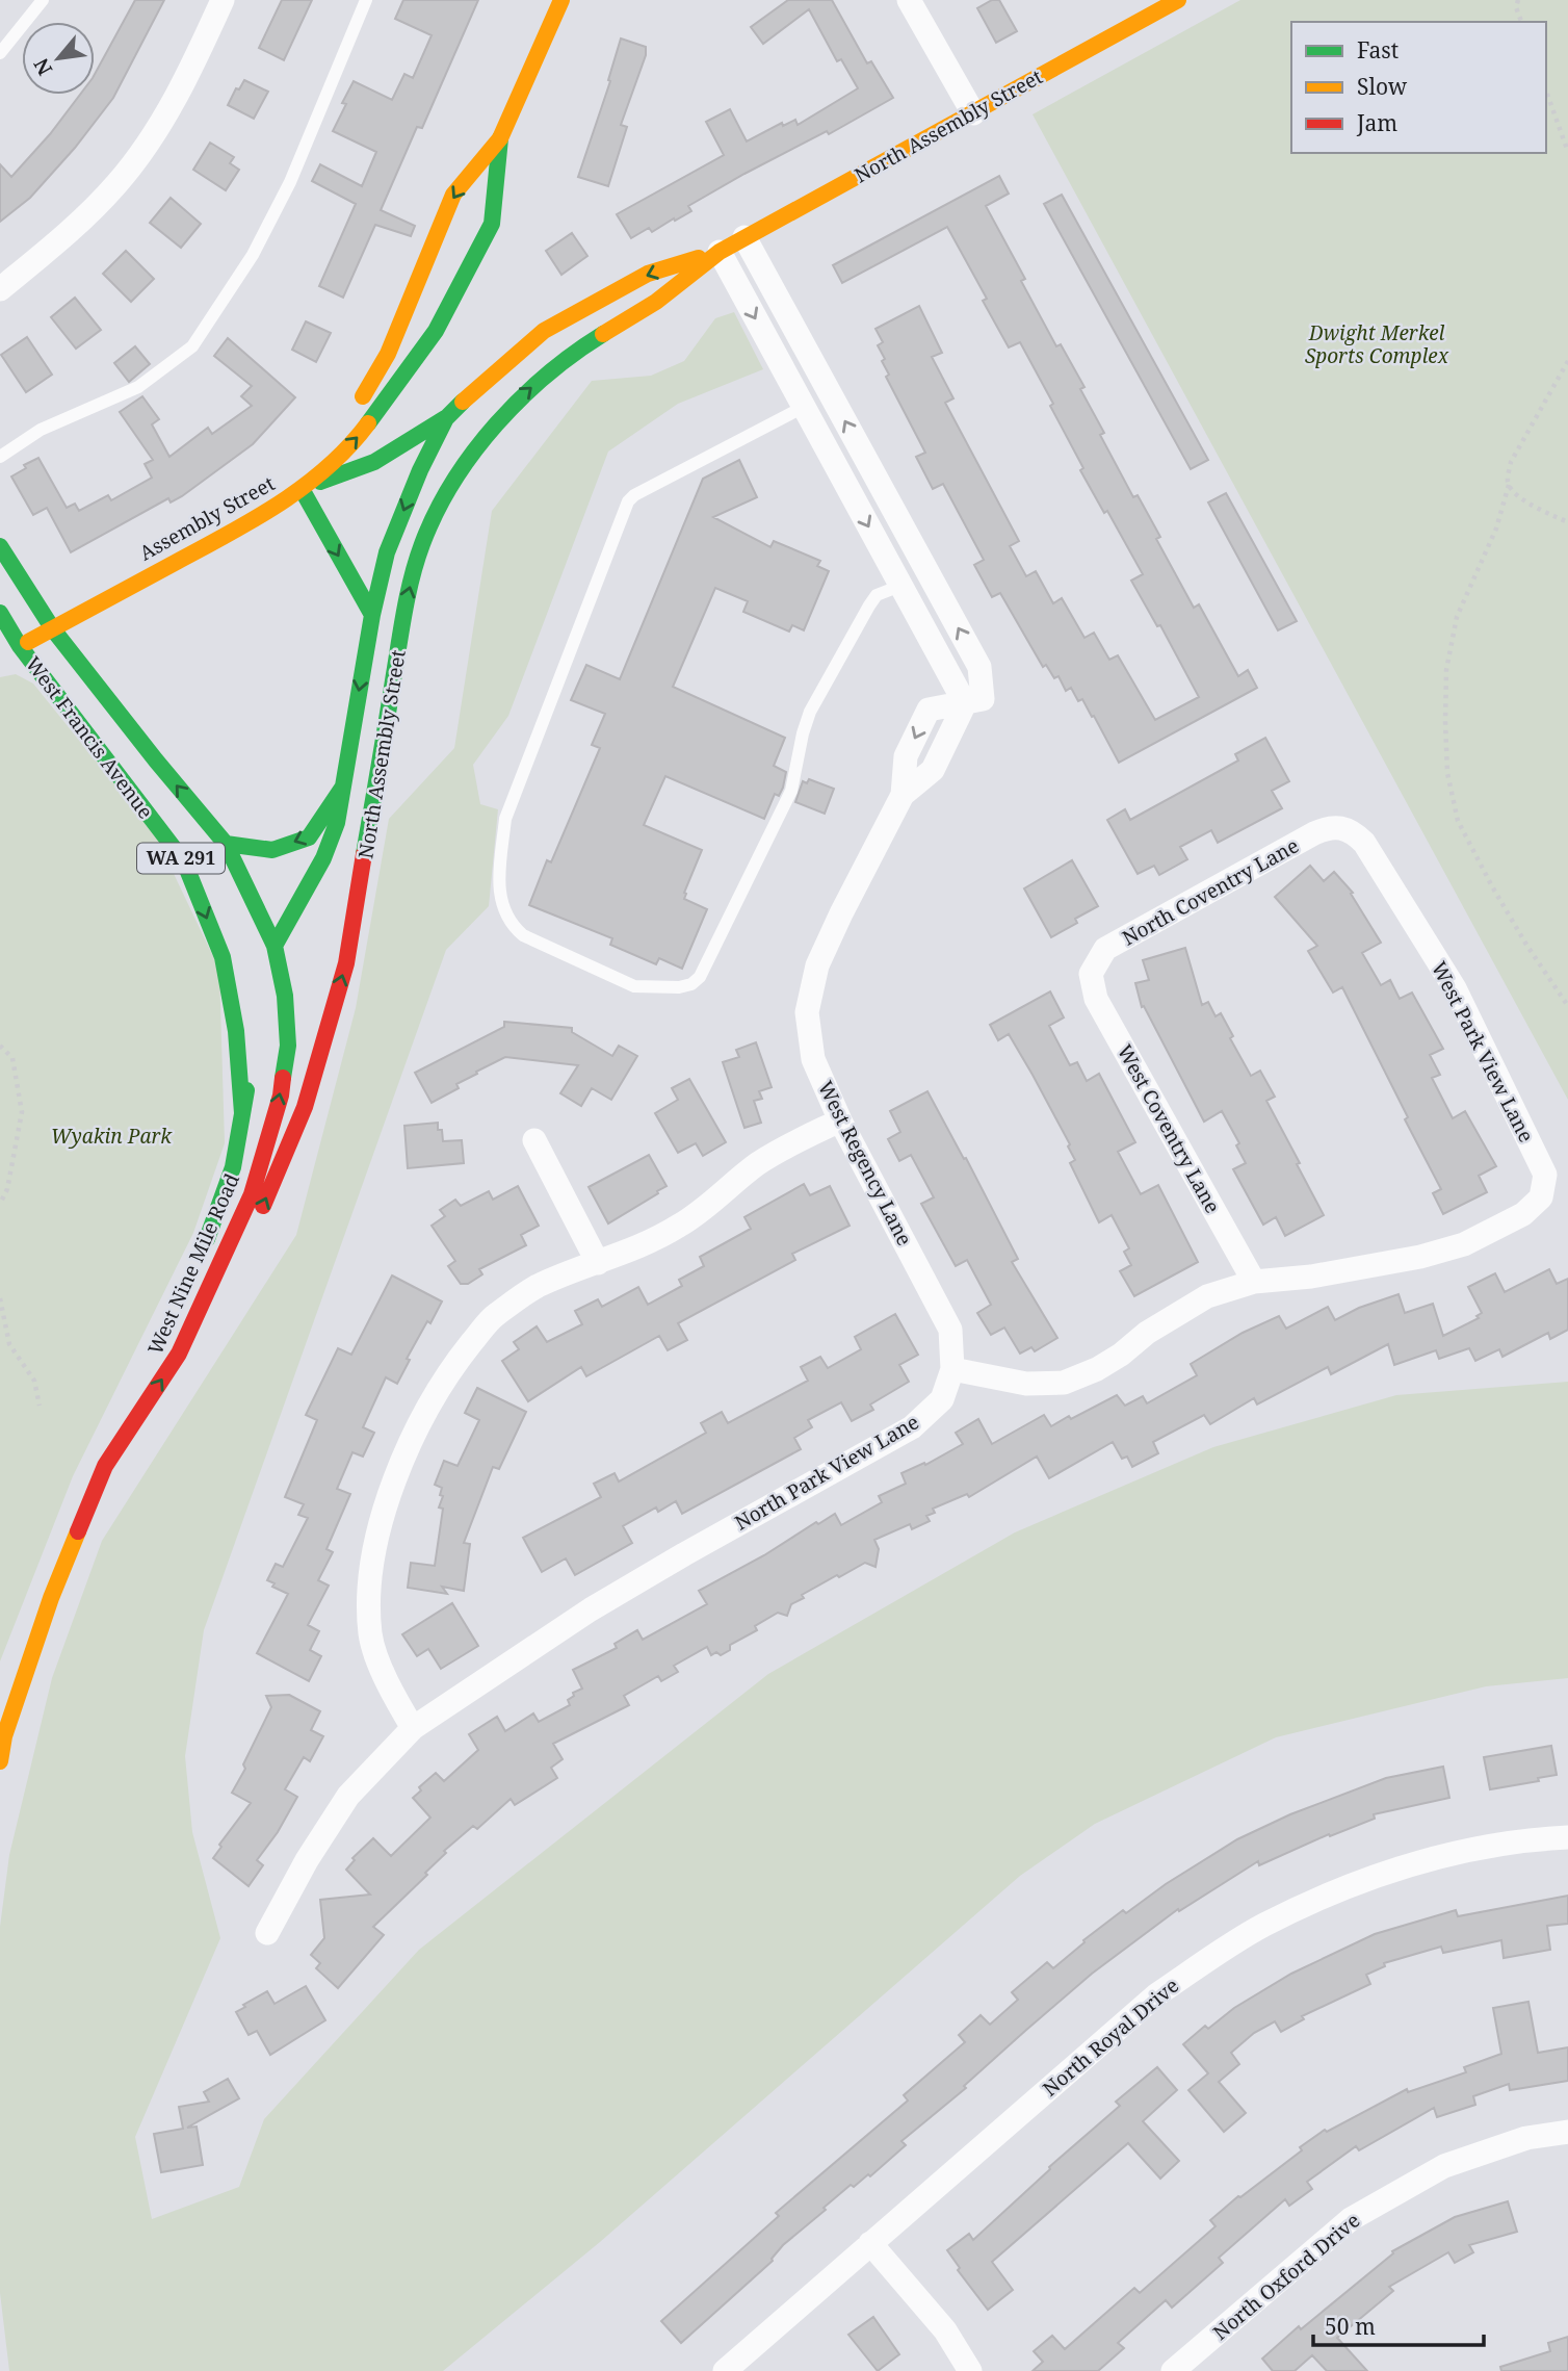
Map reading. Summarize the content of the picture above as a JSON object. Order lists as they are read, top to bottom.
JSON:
{
  "streets": {
    "main road": [
      "North Assembly Street",
      "Assembly Street",
      "West Francis Avenue",
      "WA 291",
      "West Nine Mile Road"
    ],
    "street": [
      "North Coventry Lane",
      "West Park View Lane",
      "West Coventry Lane",
      "West Regency Lane",
      "North Park View Lane",
      "North Royal Drive",
      "North Oxford Drive"
    ]
  },
  "crossings": [
    ["North Assembly Street", "West Francis Avenue"],
    ["North Assembly Street", "West Nine Mile Road"],
    ["Assembly Street", "West Francis Avenue"],
    ["West Francis Avenue", "West Nine Mile Road"],
    ["North Coventry Lane", "West Park View Lane"],
    ["North Coventry Lane", "West Coventry Lane"],
    ["West Park View Lane", "West Coventry Lane"],
    ["West Regency Lane", "North Park View Lane"]
  ],
  "parks": ["Dwight Merkel Sports Complex", "Wyakin Park"],
  "legend": ["Fast", "Slow", "Jam"],
  "scale_bar": "50 m",
  "north": "bottom left"
}
